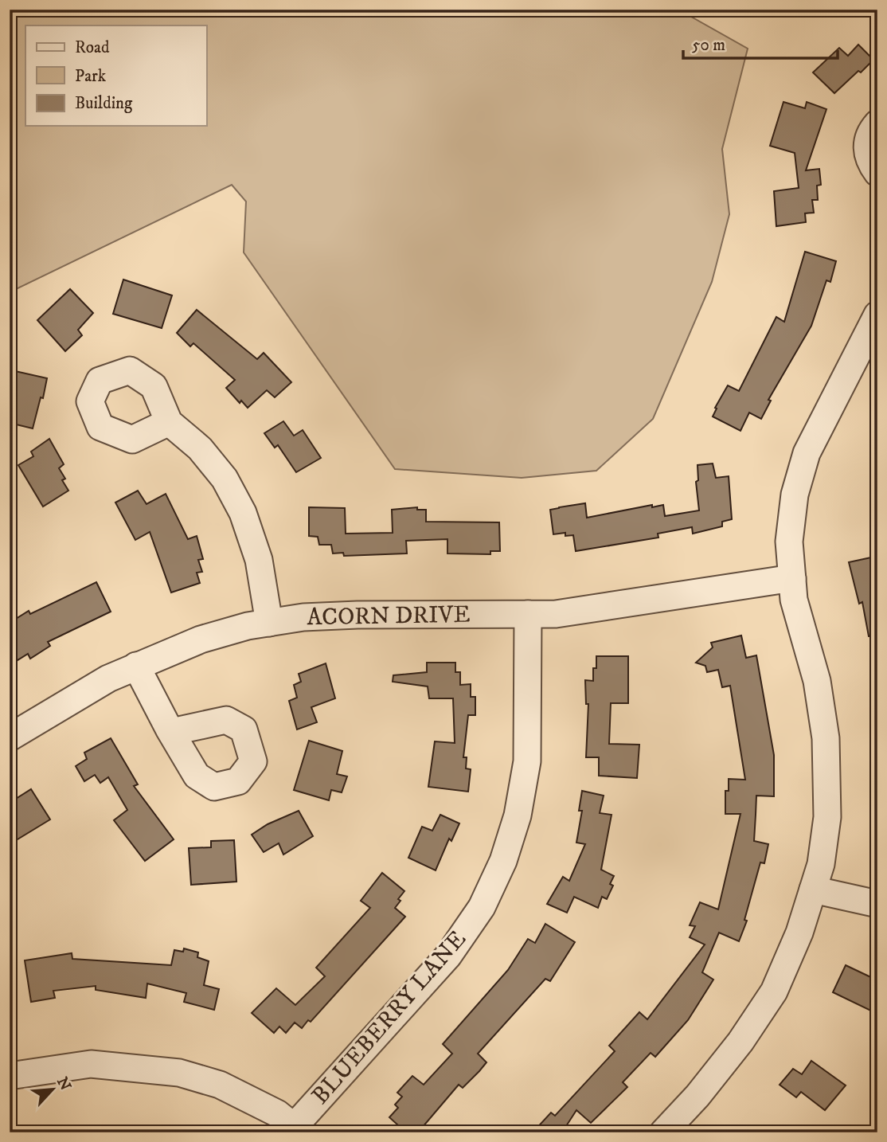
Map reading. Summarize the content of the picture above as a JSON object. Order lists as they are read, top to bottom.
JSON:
{
  "streets": {
    "street": ["ACORN DRIVE", "BLUEBERRY LANE"]
  },
  "crossings": [
    ["ACORN DRIVE", "BLUEBERRY LANE"]
  ],
  "legend": ["Road", "Park", "Building"],
  "scale_bar": "50 m",
  "north": "top right"
}
